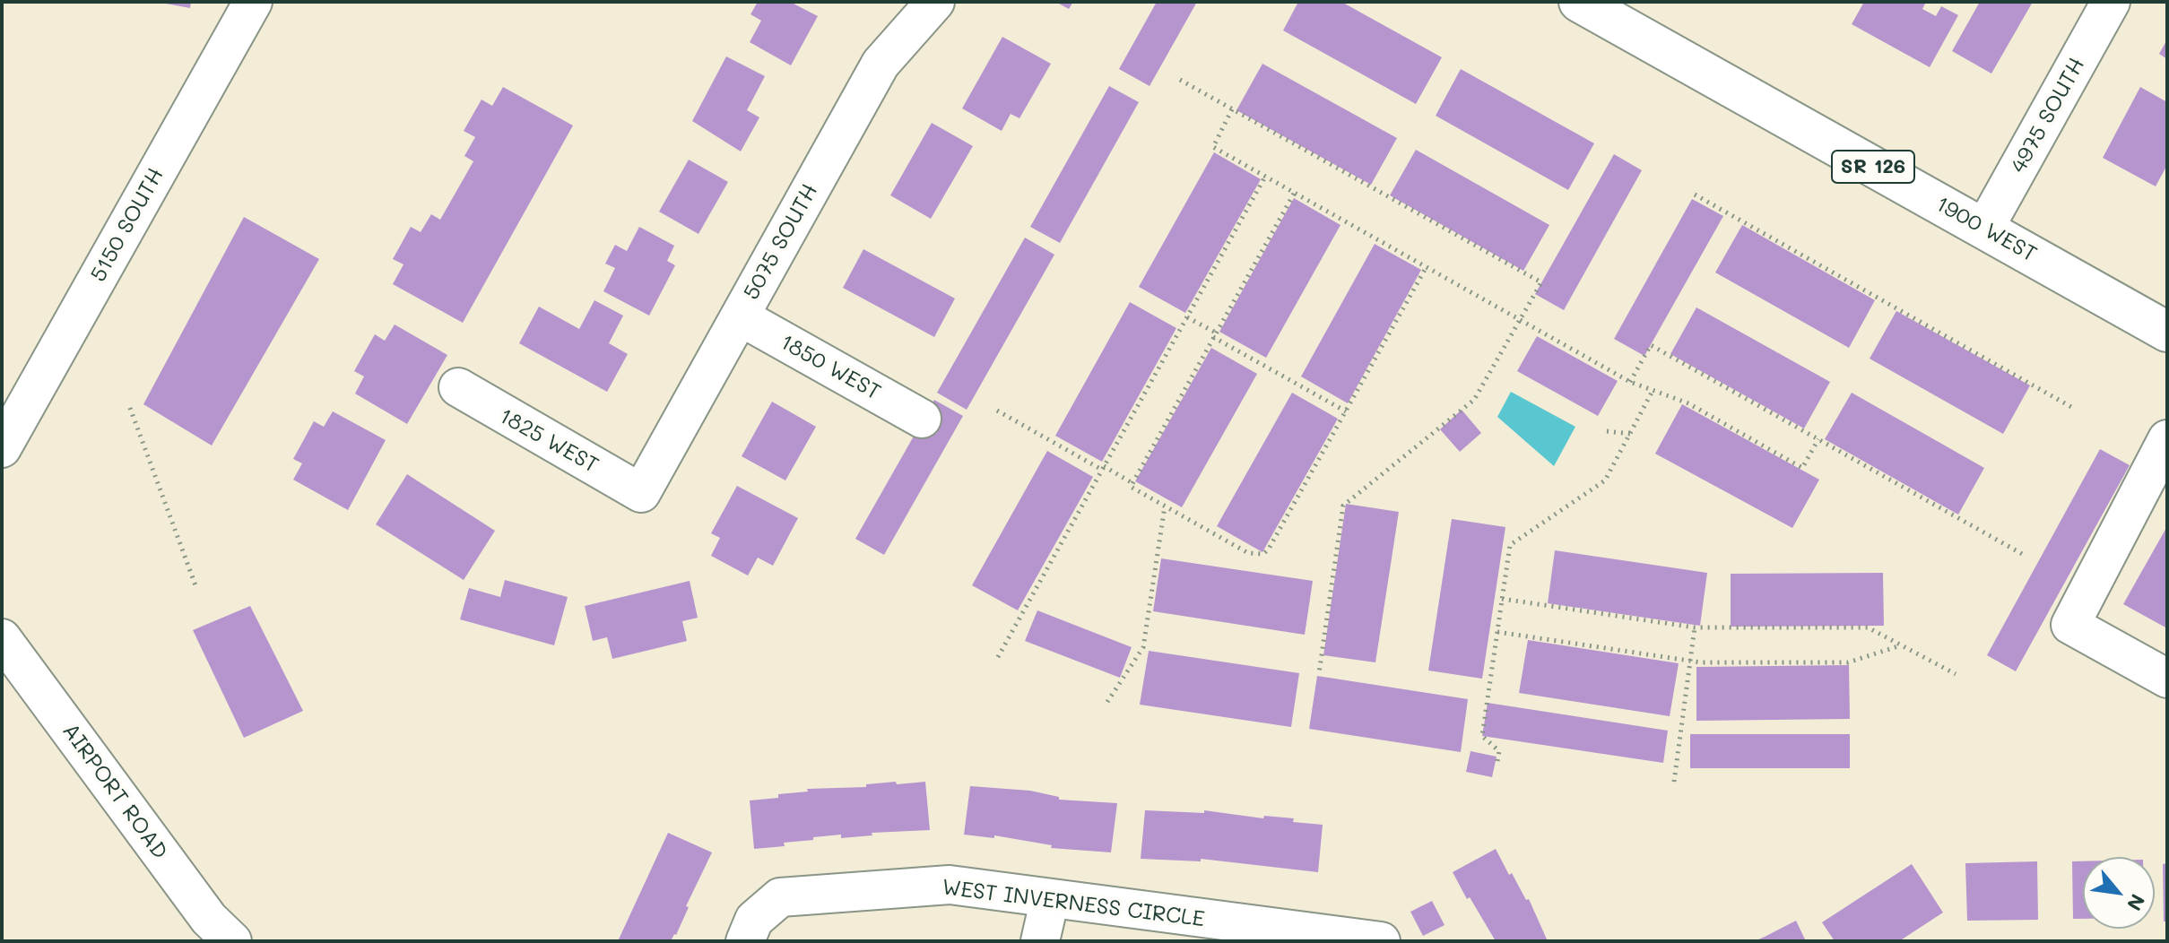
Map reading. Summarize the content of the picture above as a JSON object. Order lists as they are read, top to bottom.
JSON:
{
  "streets": {
    "main road": ["SR 126", "1900 WEST"],
    "street": [
      "4975 SOUTH",
      "5150 SOUTH",
      "5075 SOUTH",
      "1850 WEST",
      "1825 WEST",
      "AIRPORT ROAD",
      "WEST INVERNESS CIRCLE"
    ]
  },
  "crossings": [
    ["4975 SOUTH", "1900 WEST"],
    ["5075 SOUTH", "1850 WEST"],
    ["5075 SOUTH", "1825 WEST"]
  ],
  "north": "bottom right"
}
